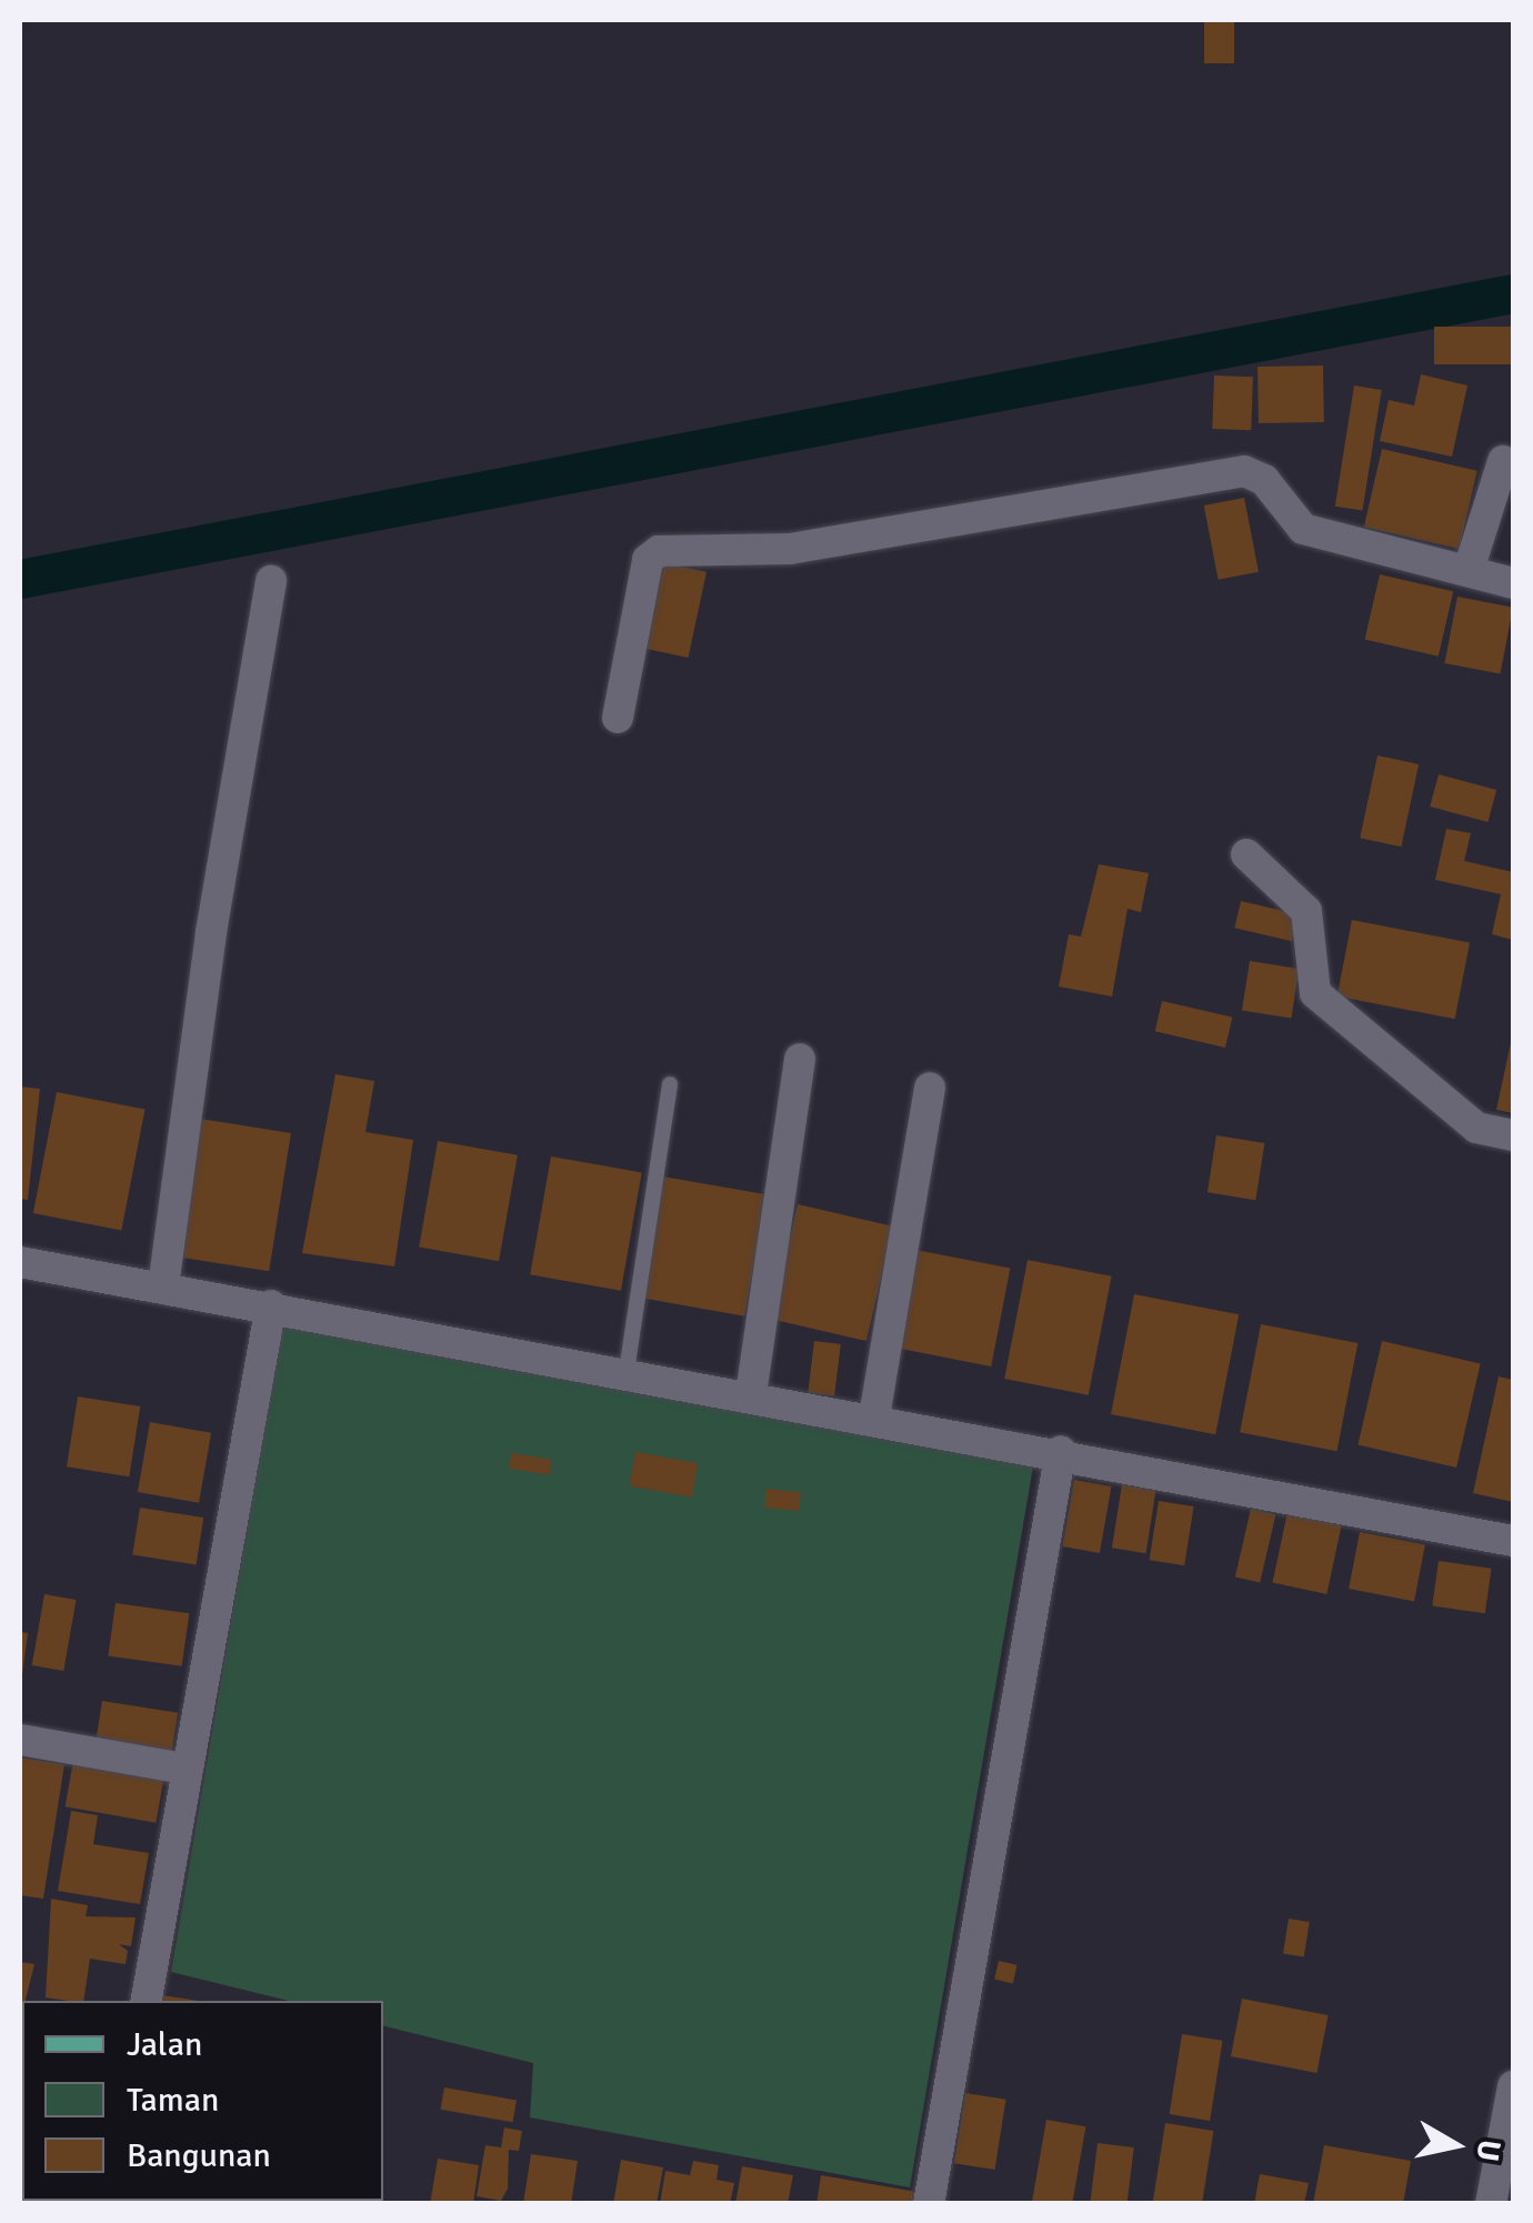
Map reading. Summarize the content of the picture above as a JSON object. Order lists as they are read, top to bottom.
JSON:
{
  "legend": ["Jalan", "Taman", "Bangunan"],
  "north": "right"
}
